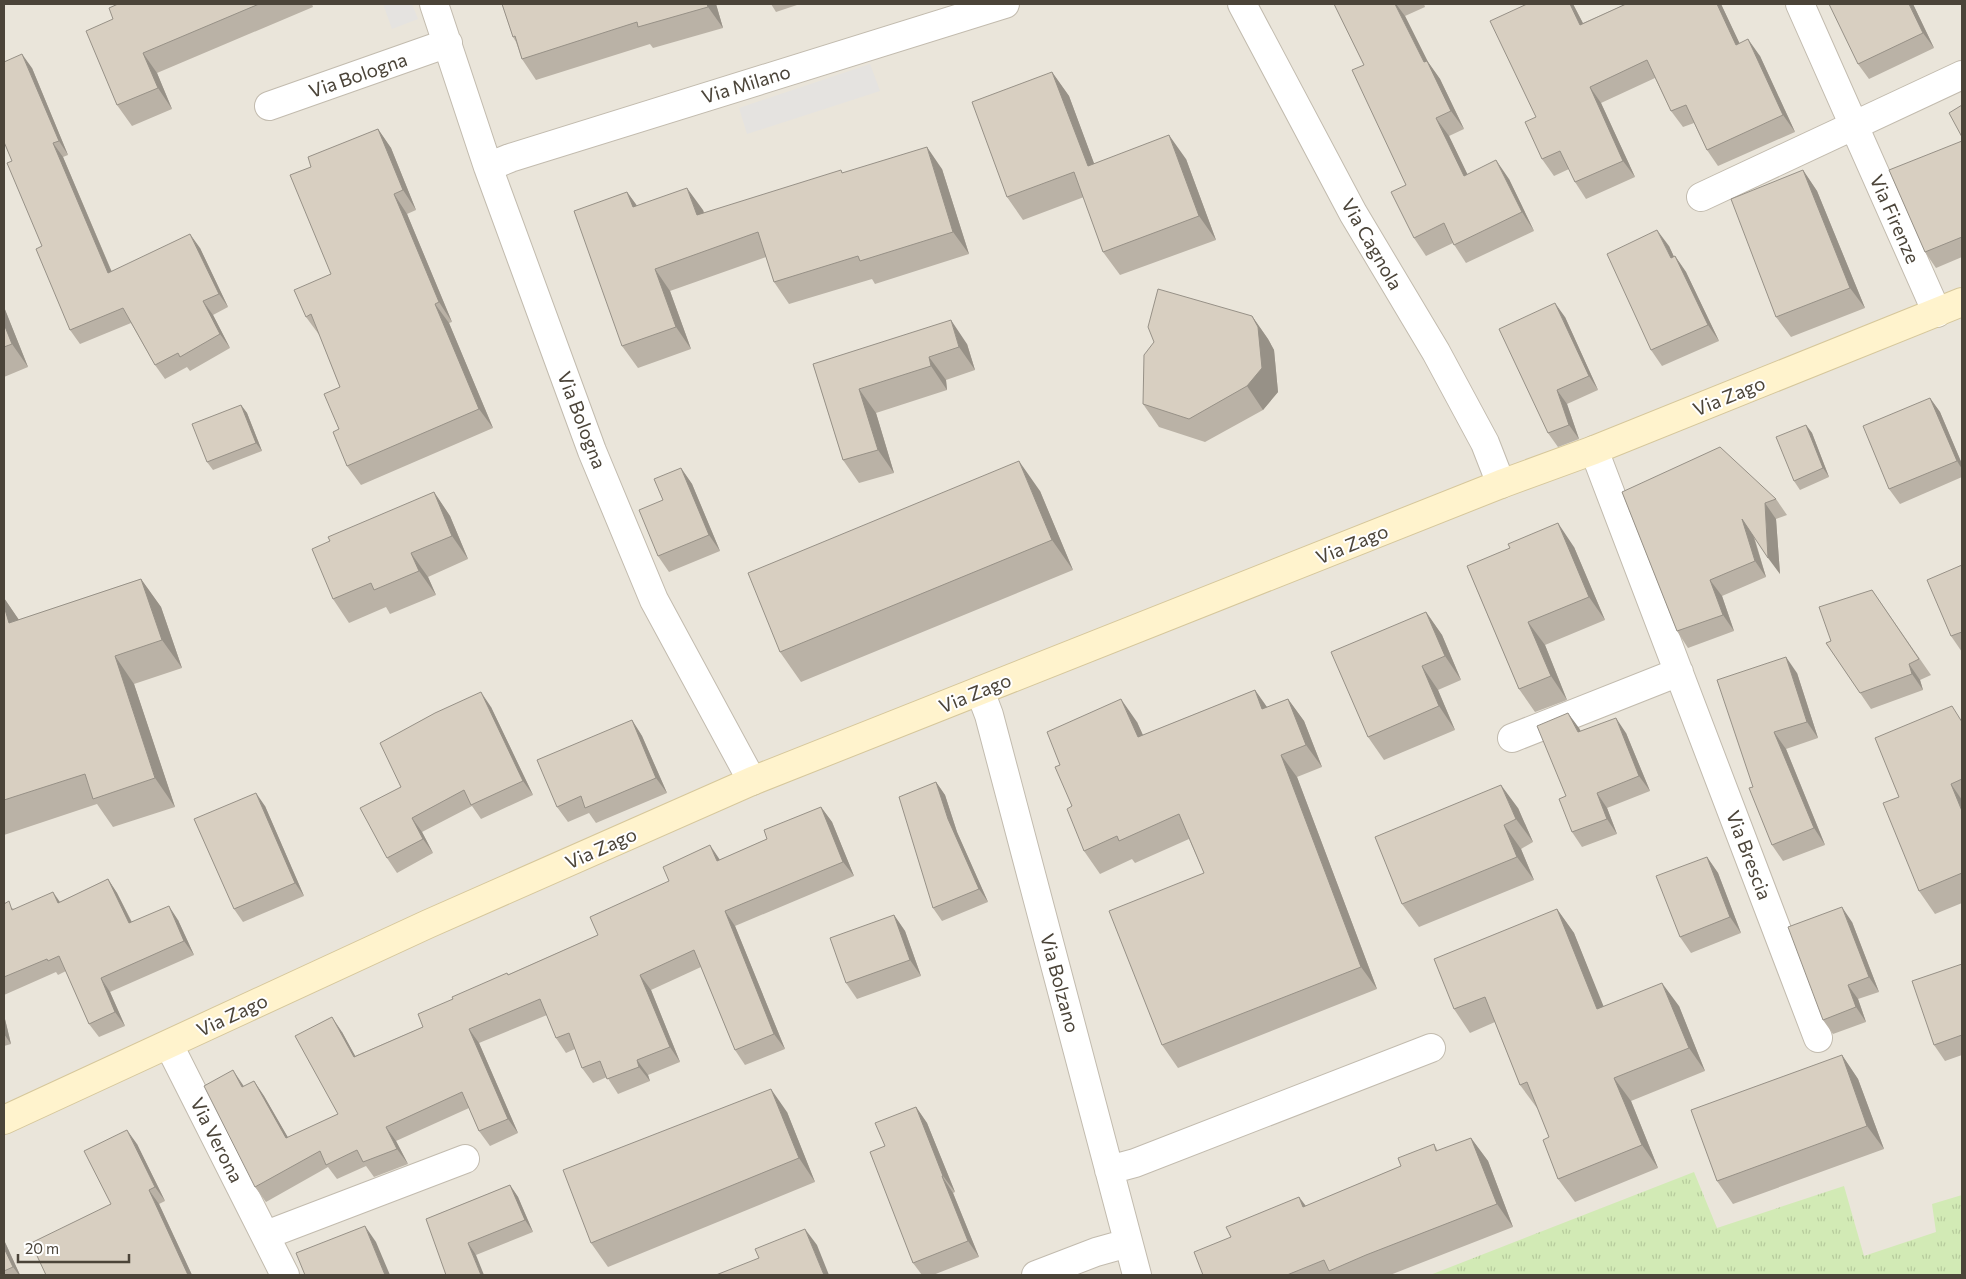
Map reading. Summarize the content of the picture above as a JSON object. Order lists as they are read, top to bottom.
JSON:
{
  "streets": {
    "street": [
      "Via Bologna",
      "Via Milano",
      "Via Firenze",
      "Via Cagnola",
      "Via Zago",
      "Via Brescia",
      "Via Bolzano",
      "Via Verona"
    ]
  },
  "crossings": [
    ["Via Bologna", "Via Milano"],
    ["Via Bologna", "Via Zago"],
    ["Via Firenze", "Via Zago"],
    ["Via Cagnola", "Via Zago"],
    ["Via Zago", "Via Brescia"],
    ["Via Zago", "Via Bolzano"],
    ["Via Zago", "Via Verona"]
  ],
  "scale_bar": "20 m"
}
